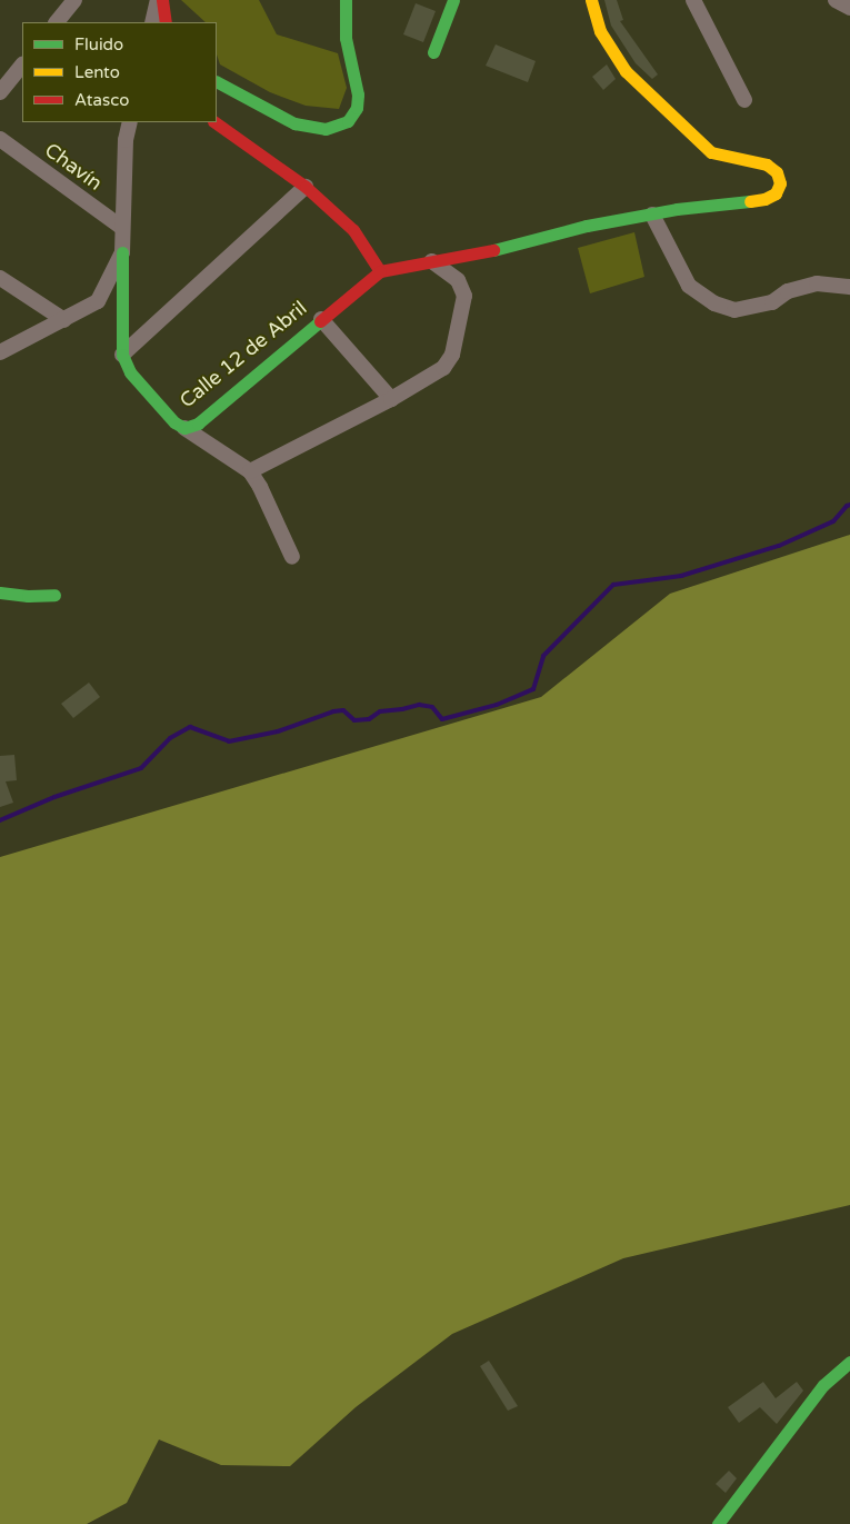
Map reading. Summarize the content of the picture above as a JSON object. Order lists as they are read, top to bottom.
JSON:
{
  "streets": {
    "street": ["Chavín", "Calle 12 de Abril"]
  },
  "crossings": [
    ["Chavín", "Calle 12 de Abril"]
  ],
  "legend": ["Fluido", "Lento", "Atasco"]
}
